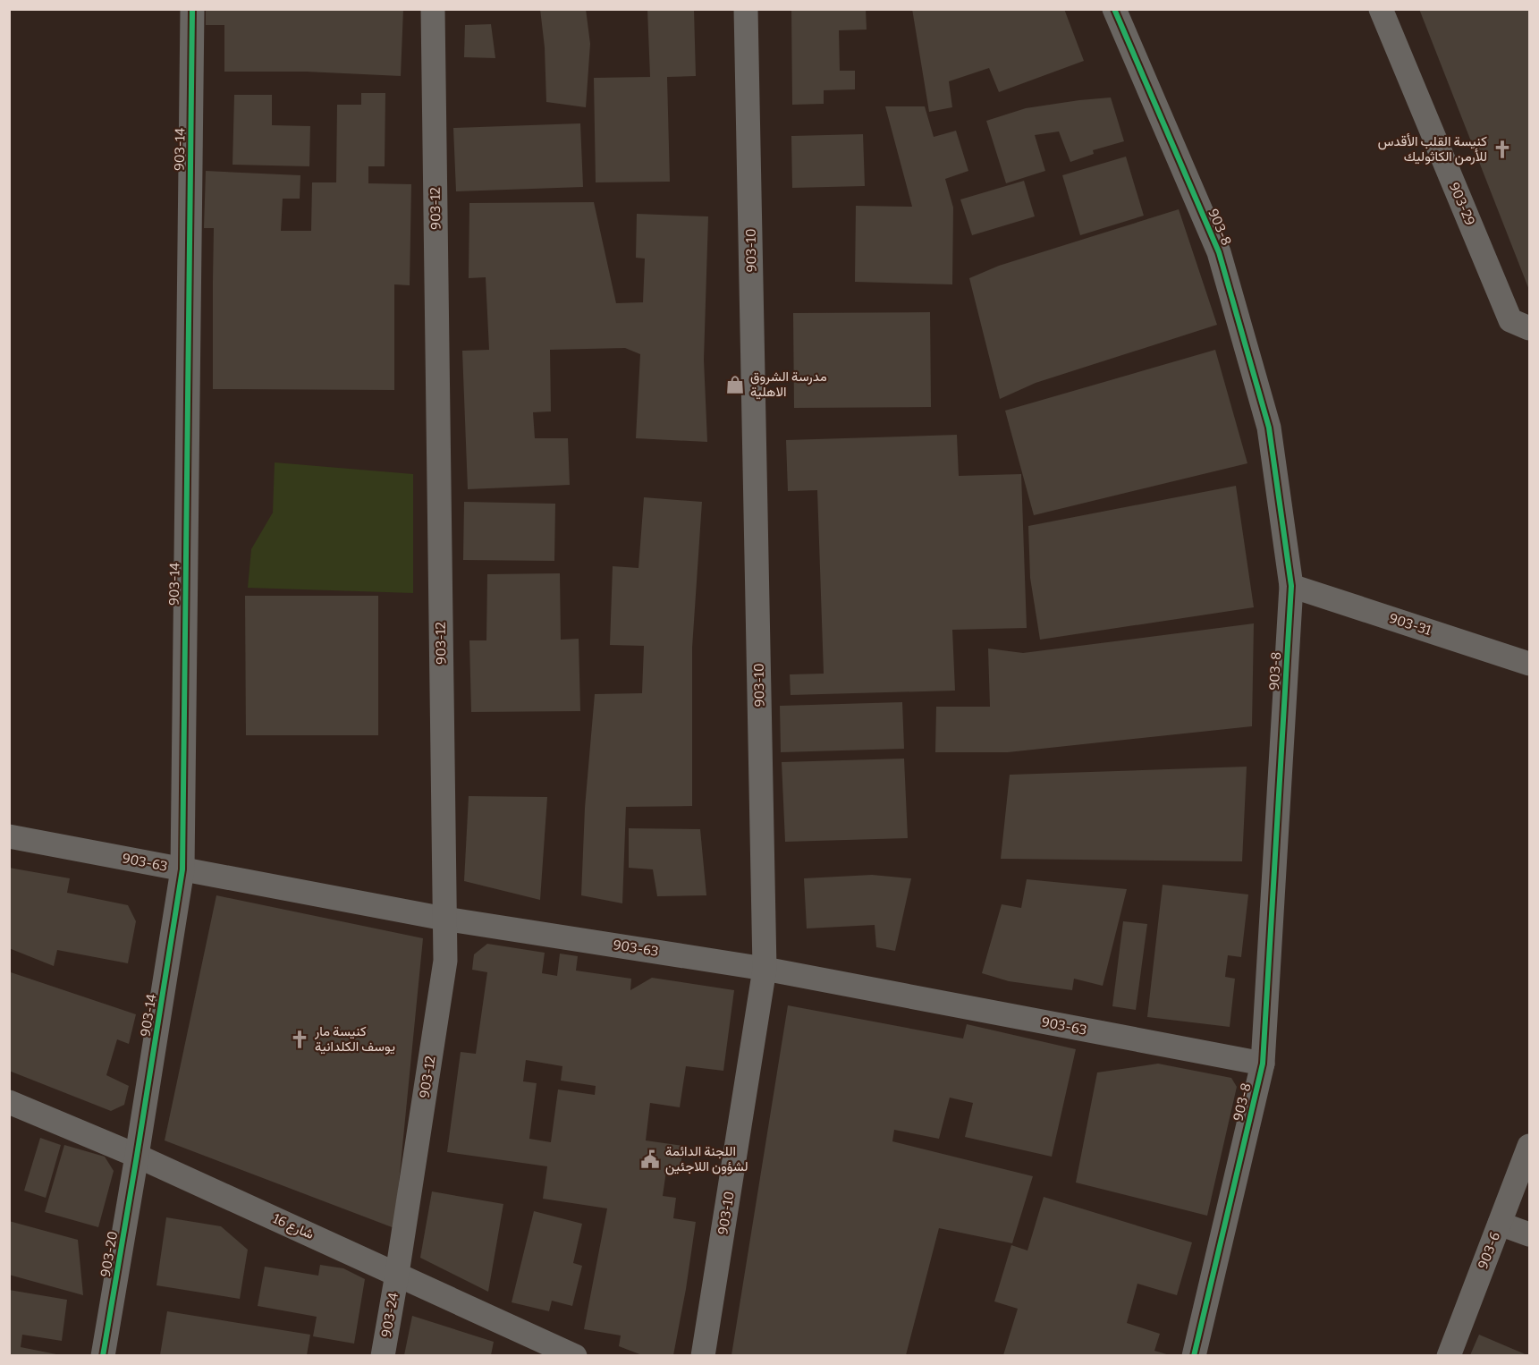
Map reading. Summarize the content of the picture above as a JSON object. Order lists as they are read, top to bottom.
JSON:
{
  "streets": {
    "street": [
      "903-14",
      "903-29",
      "903-12",
      "903-8",
      "903-10",
      "903-31",
      "903-63",
      "شارع 16",
      "903-6",
      "903-20",
      "903-24"
    ]
  },
  "crossings": [
    ["903-14", "903-63"],
    ["903-14", "شارع 16"],
    ["903-14", "903-20"],
    ["903-12", "903-63"],
    ["903-12", "شارع 16"],
    ["903-12", "903-24"],
    ["903-8", "903-31"],
    ["903-8", "903-63"],
    ["903-10", "903-63"],
    ["شارع 16", "903-20"],
    ["شارع 16", "903-24"]
  ],
  "places": {
    "church": ["كنيسة القلب الأقدس للأرمن الكاثوليك", "كنيسة مار يوسف الكلدانية"],
    "shop": ["مدرسة الشروق الاهلية"],
    "public building": ["اللجنة الدائمة لشؤون اللاجئين"]
  }
}
